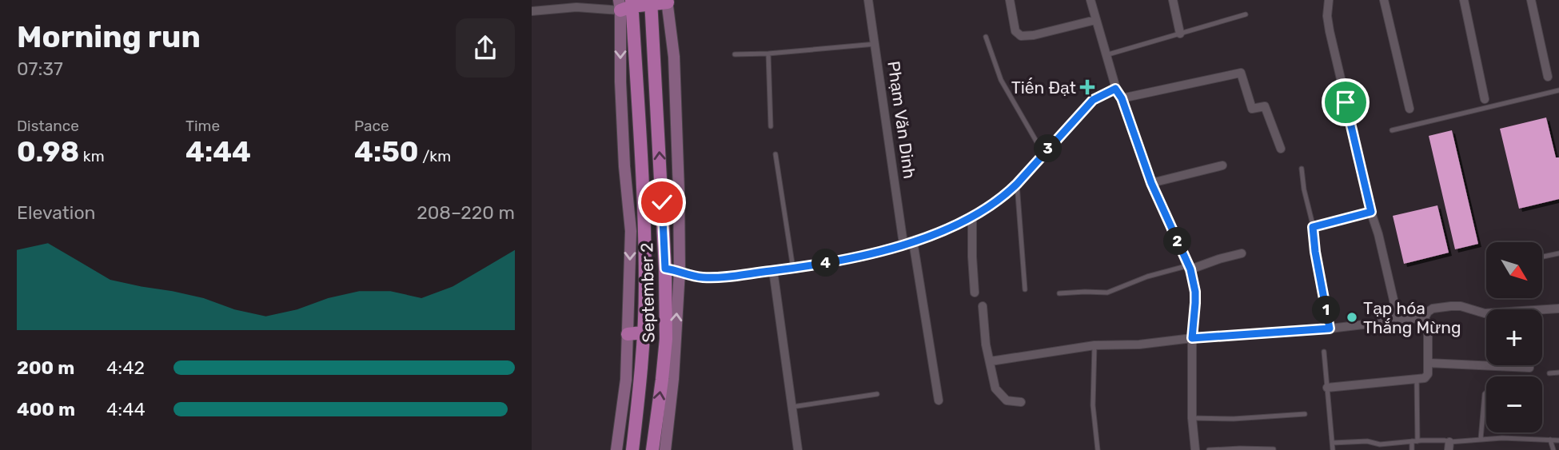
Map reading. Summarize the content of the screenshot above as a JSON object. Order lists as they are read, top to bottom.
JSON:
{
  "streets": {
    "main road": ["September 2"],
    "street": ["Phạm Văn Dinh"]
  },
  "places": {
    "health": ["Tiến Đạt"],
    "other": ["Tạp hóa Thắng Mừng"]
  },
  "north": "bottom right",
  "page": {
    "heading": ["Morning run", "07:37"],
    "stats": [
      ["Distance", "0.98 km"],
      ["Time", "4:44"],
      ["Pace", "4:50 /km"]
    ],
    "pins": [
      "3",
      "2",
      "4",
      "1"
    ],
    "chart": ["Elevation", "208–220 m"],
    "map_buttons": ["+", "−"],
    "list": [
      {
        "name": "200 m",
        "note": "4:42"
      },
      {
        "name": "400 m",
        "note": "4:44"
      }
    ]
  }
}
